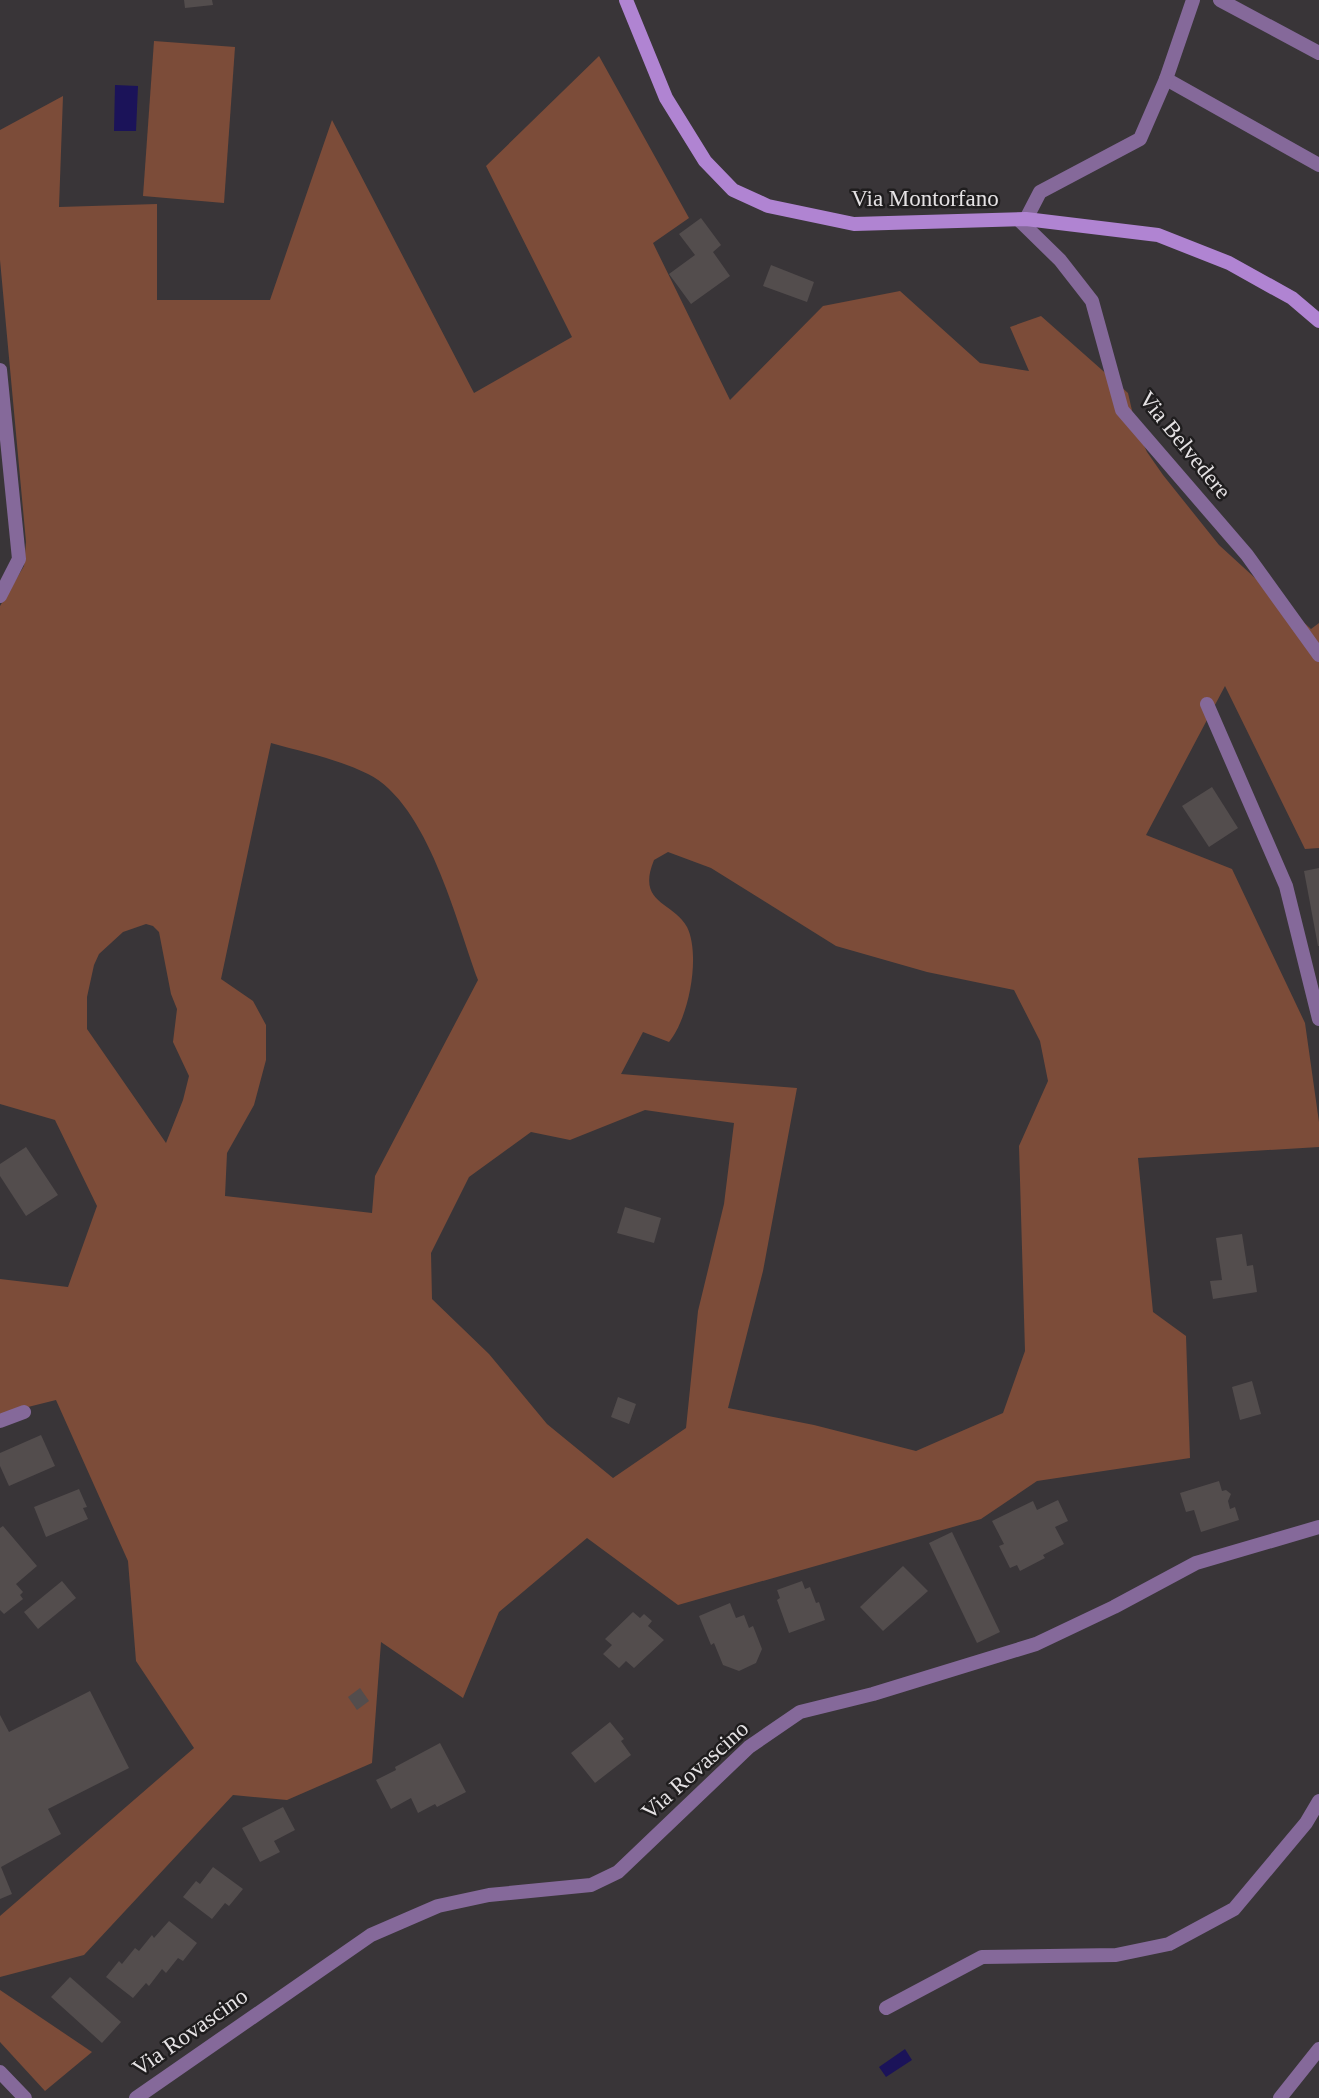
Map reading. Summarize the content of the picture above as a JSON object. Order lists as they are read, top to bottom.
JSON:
{
  "streets": {
    "street": ["Via Montorfano", "Via Belvedere", "Via Rovascino"]
  },
  "crossings": [
    ["Via Montorfano", "Via Belvedere"]
  ]
}
